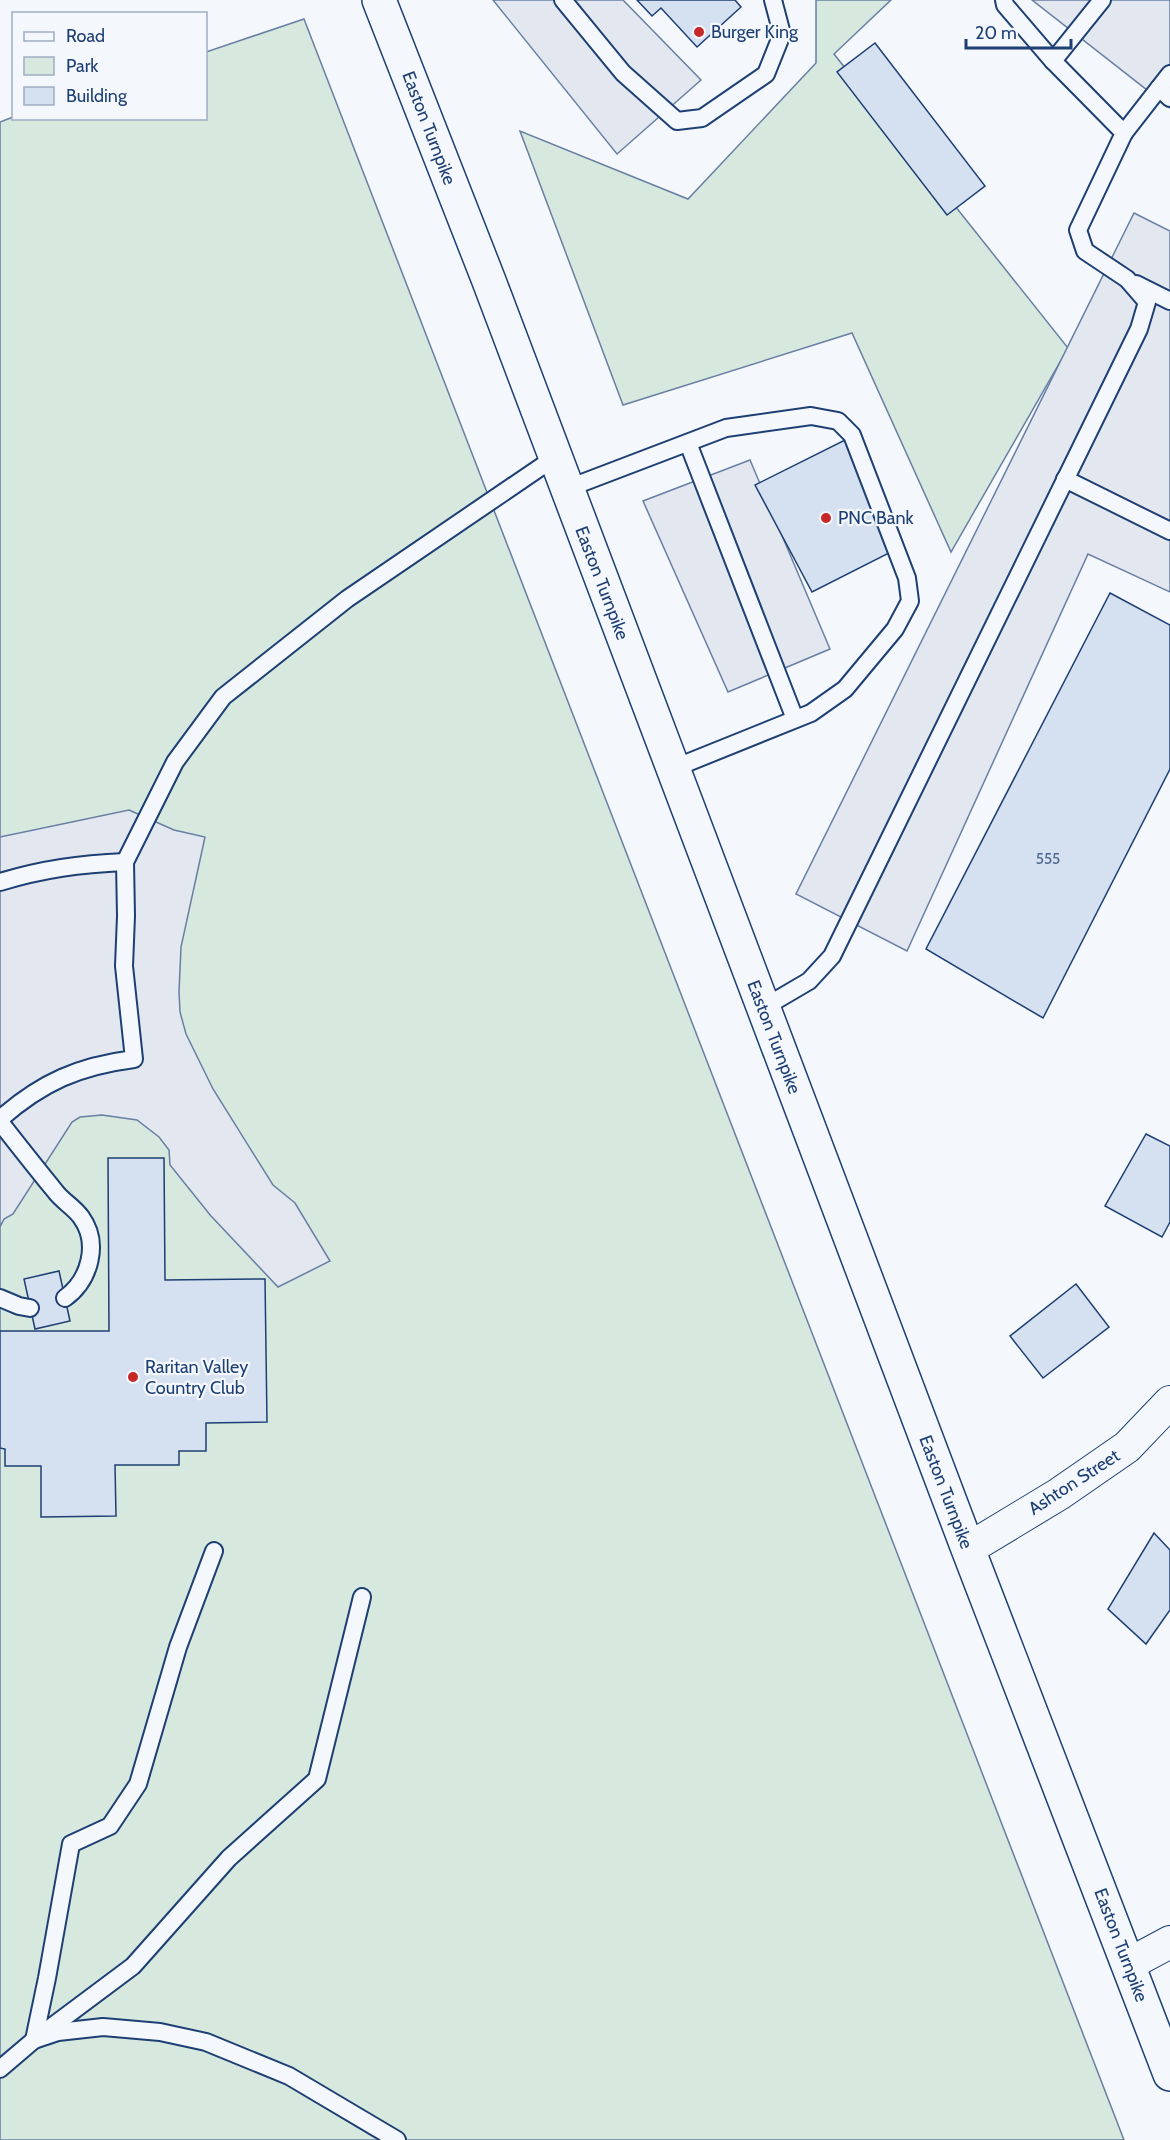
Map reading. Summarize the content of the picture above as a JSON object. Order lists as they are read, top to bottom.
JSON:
{
  "streets": {
    "main road": ["Easton Turnpike"],
    "street": ["Ashton Street"]
  },
  "crossings": [
    ["Easton Turnpike", "Ashton Street"]
  ],
  "places": ["Burger King", "PNC Bank", "Raritan Valley Country Club"],
  "house_numbers": ["555"],
  "legend": ["Road", "Park", "Building"],
  "scale_bar": "20 m"
}
